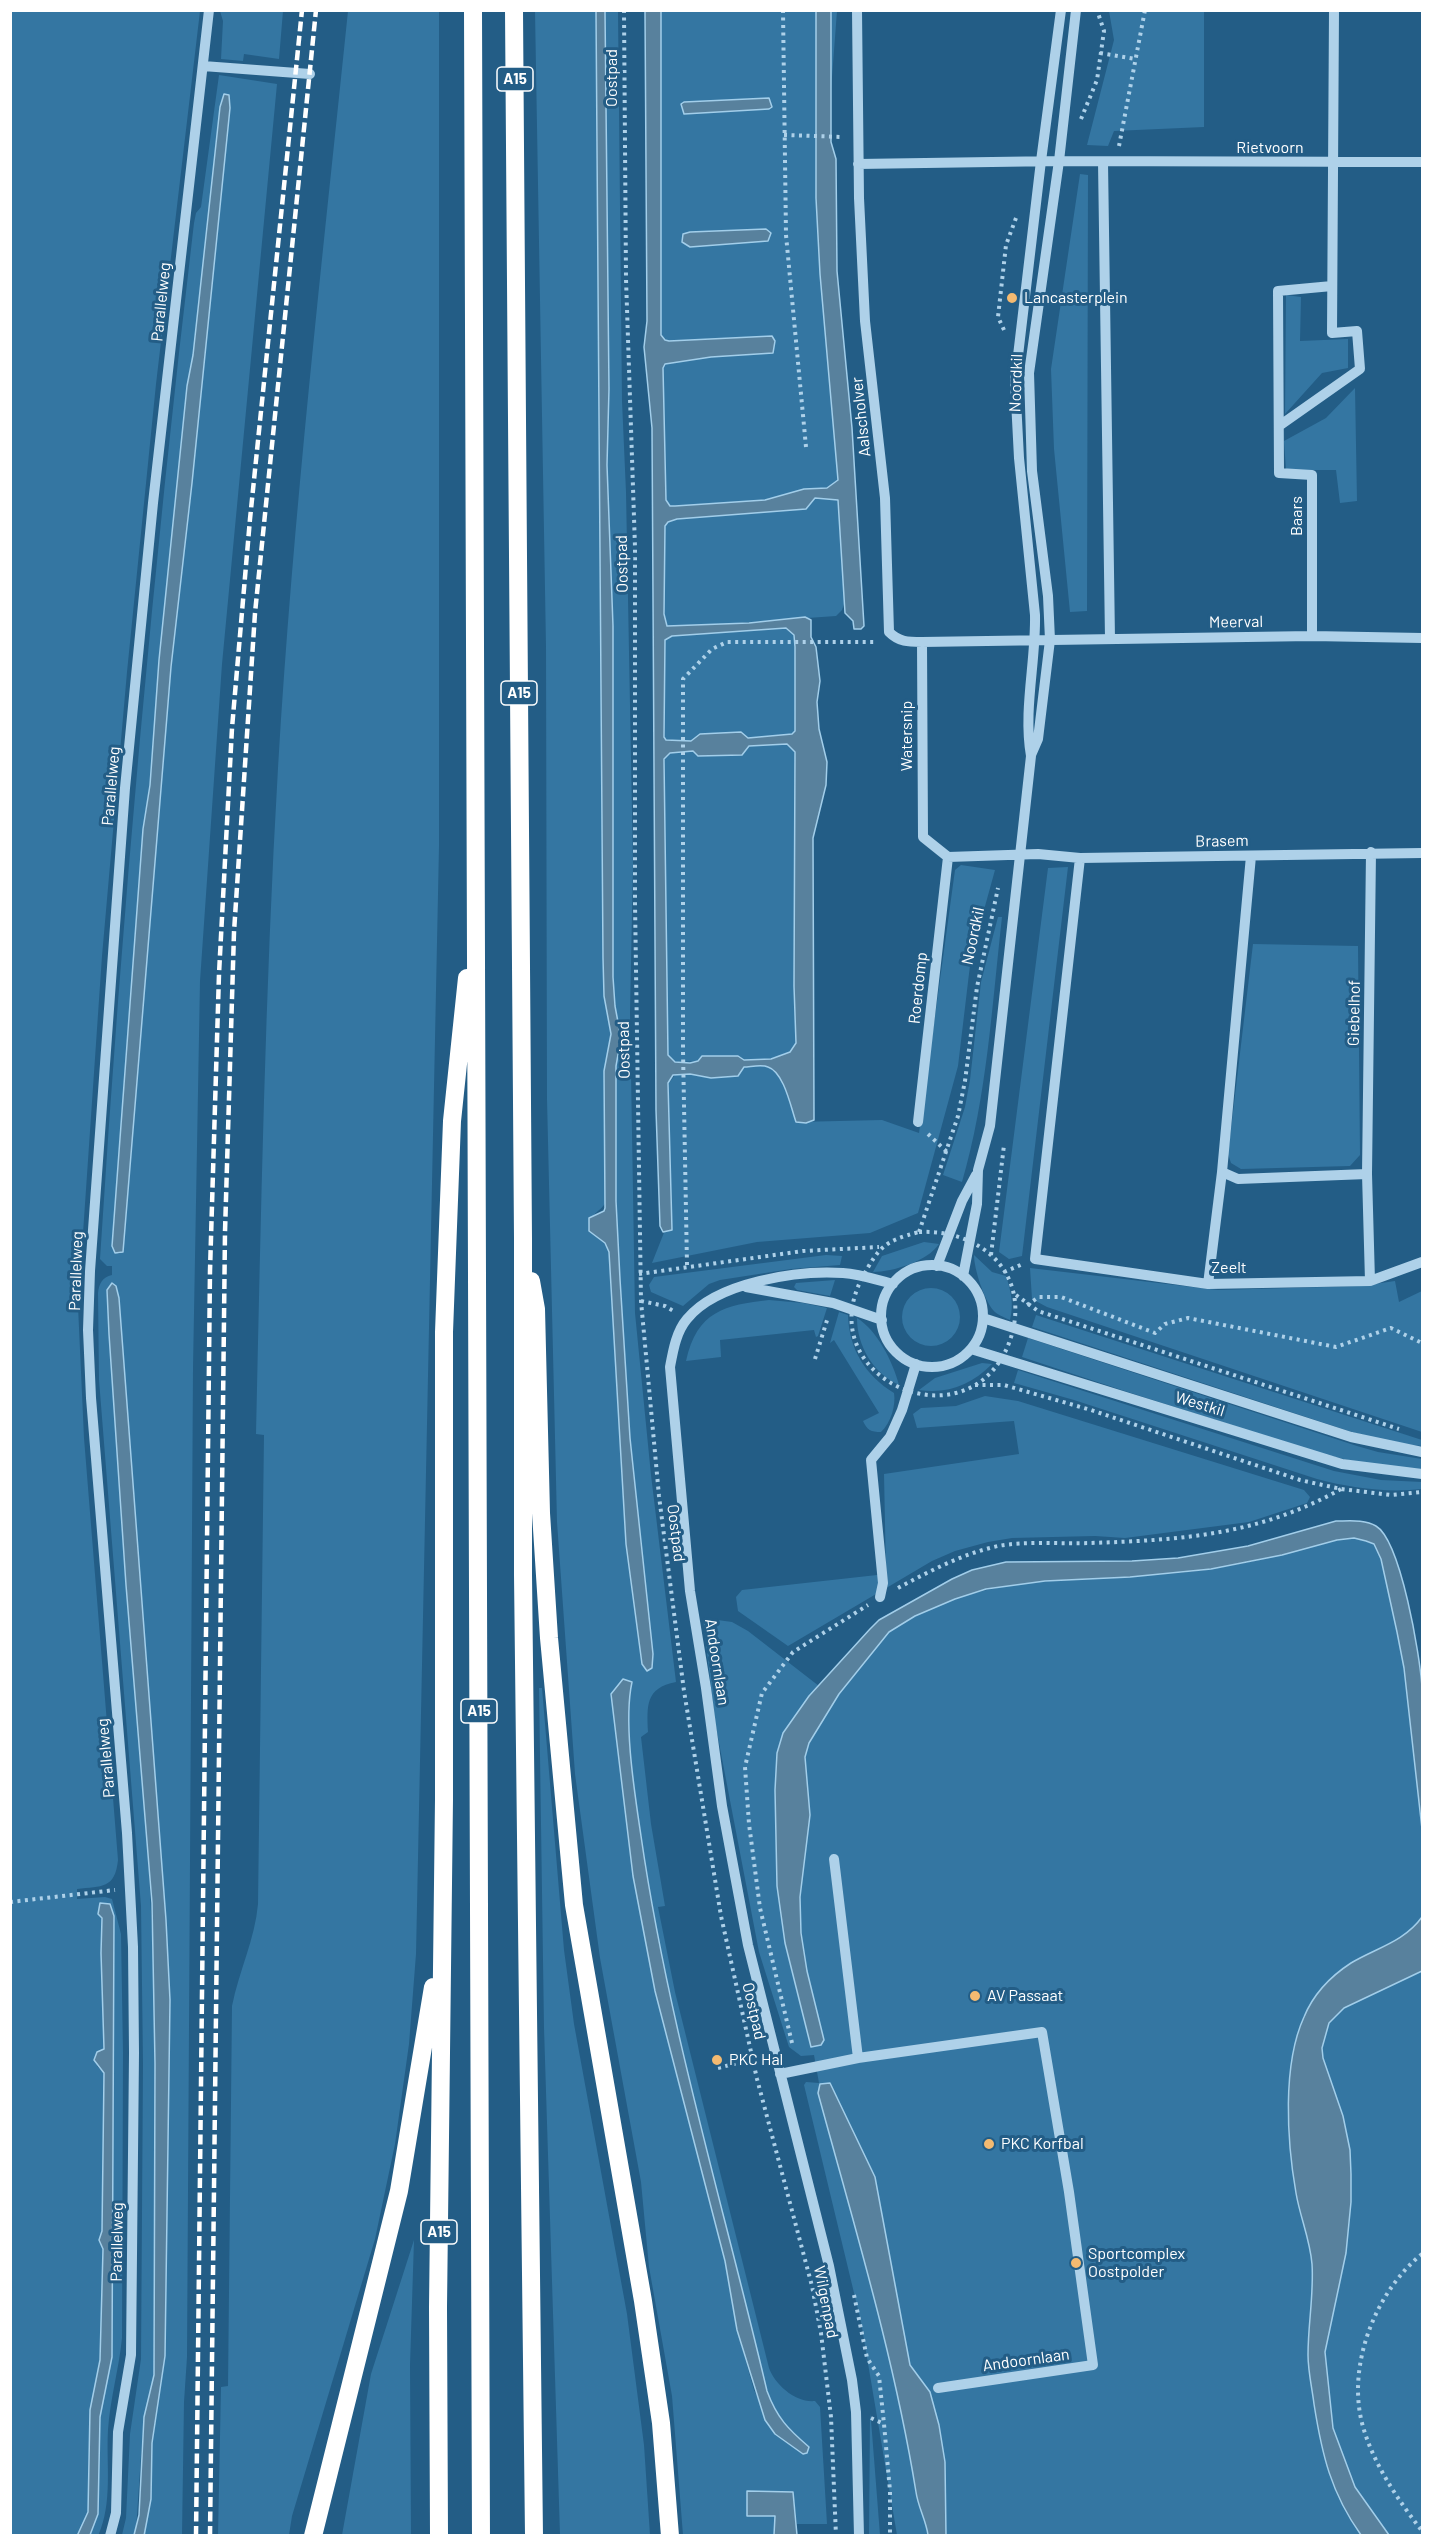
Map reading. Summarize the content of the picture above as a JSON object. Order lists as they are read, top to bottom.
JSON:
{
  "streets": {
    "highway": ["A15"],
    "street": [
      "Rietvoorn",
      "Parallelweg",
      "Noordkil",
      "Aalscholver",
      "Baars",
      "Meerval",
      "Watersnip",
      "Brasem",
      "Roerdomp",
      "Giebelhof",
      "Zeelt",
      "Westkil",
      "Andoornlaan"
    ],
    "path": ["Oostpad", "Wilgenpad"]
  },
  "crossings": [
    ["Oostpad", "Wilgenpad"],
    ["Rietvoorn", "Noordkil"],
    ["Noordkil", "Meerval"],
    ["Noordkil", "Brasem"],
    ["Noordkil", "Westkil"],
    ["Noordkil", "Andoornlaan"],
    ["Baars", "Meerval"],
    ["Watersnip", "Roerdomp"],
    ["Brasem", "Giebelhof"],
    ["Brasem", "Zeelt"],
    ["Giebelhof", "Zeelt"],
    ["Westkil", "Andoornlaan"]
  ],
  "places": [
    "Lancasterplein",
    "AV Passaat",
    "PKC Hal",
    "PKC Korfbal",
    "Sportcomplex Oostpolder"
  ]
}
